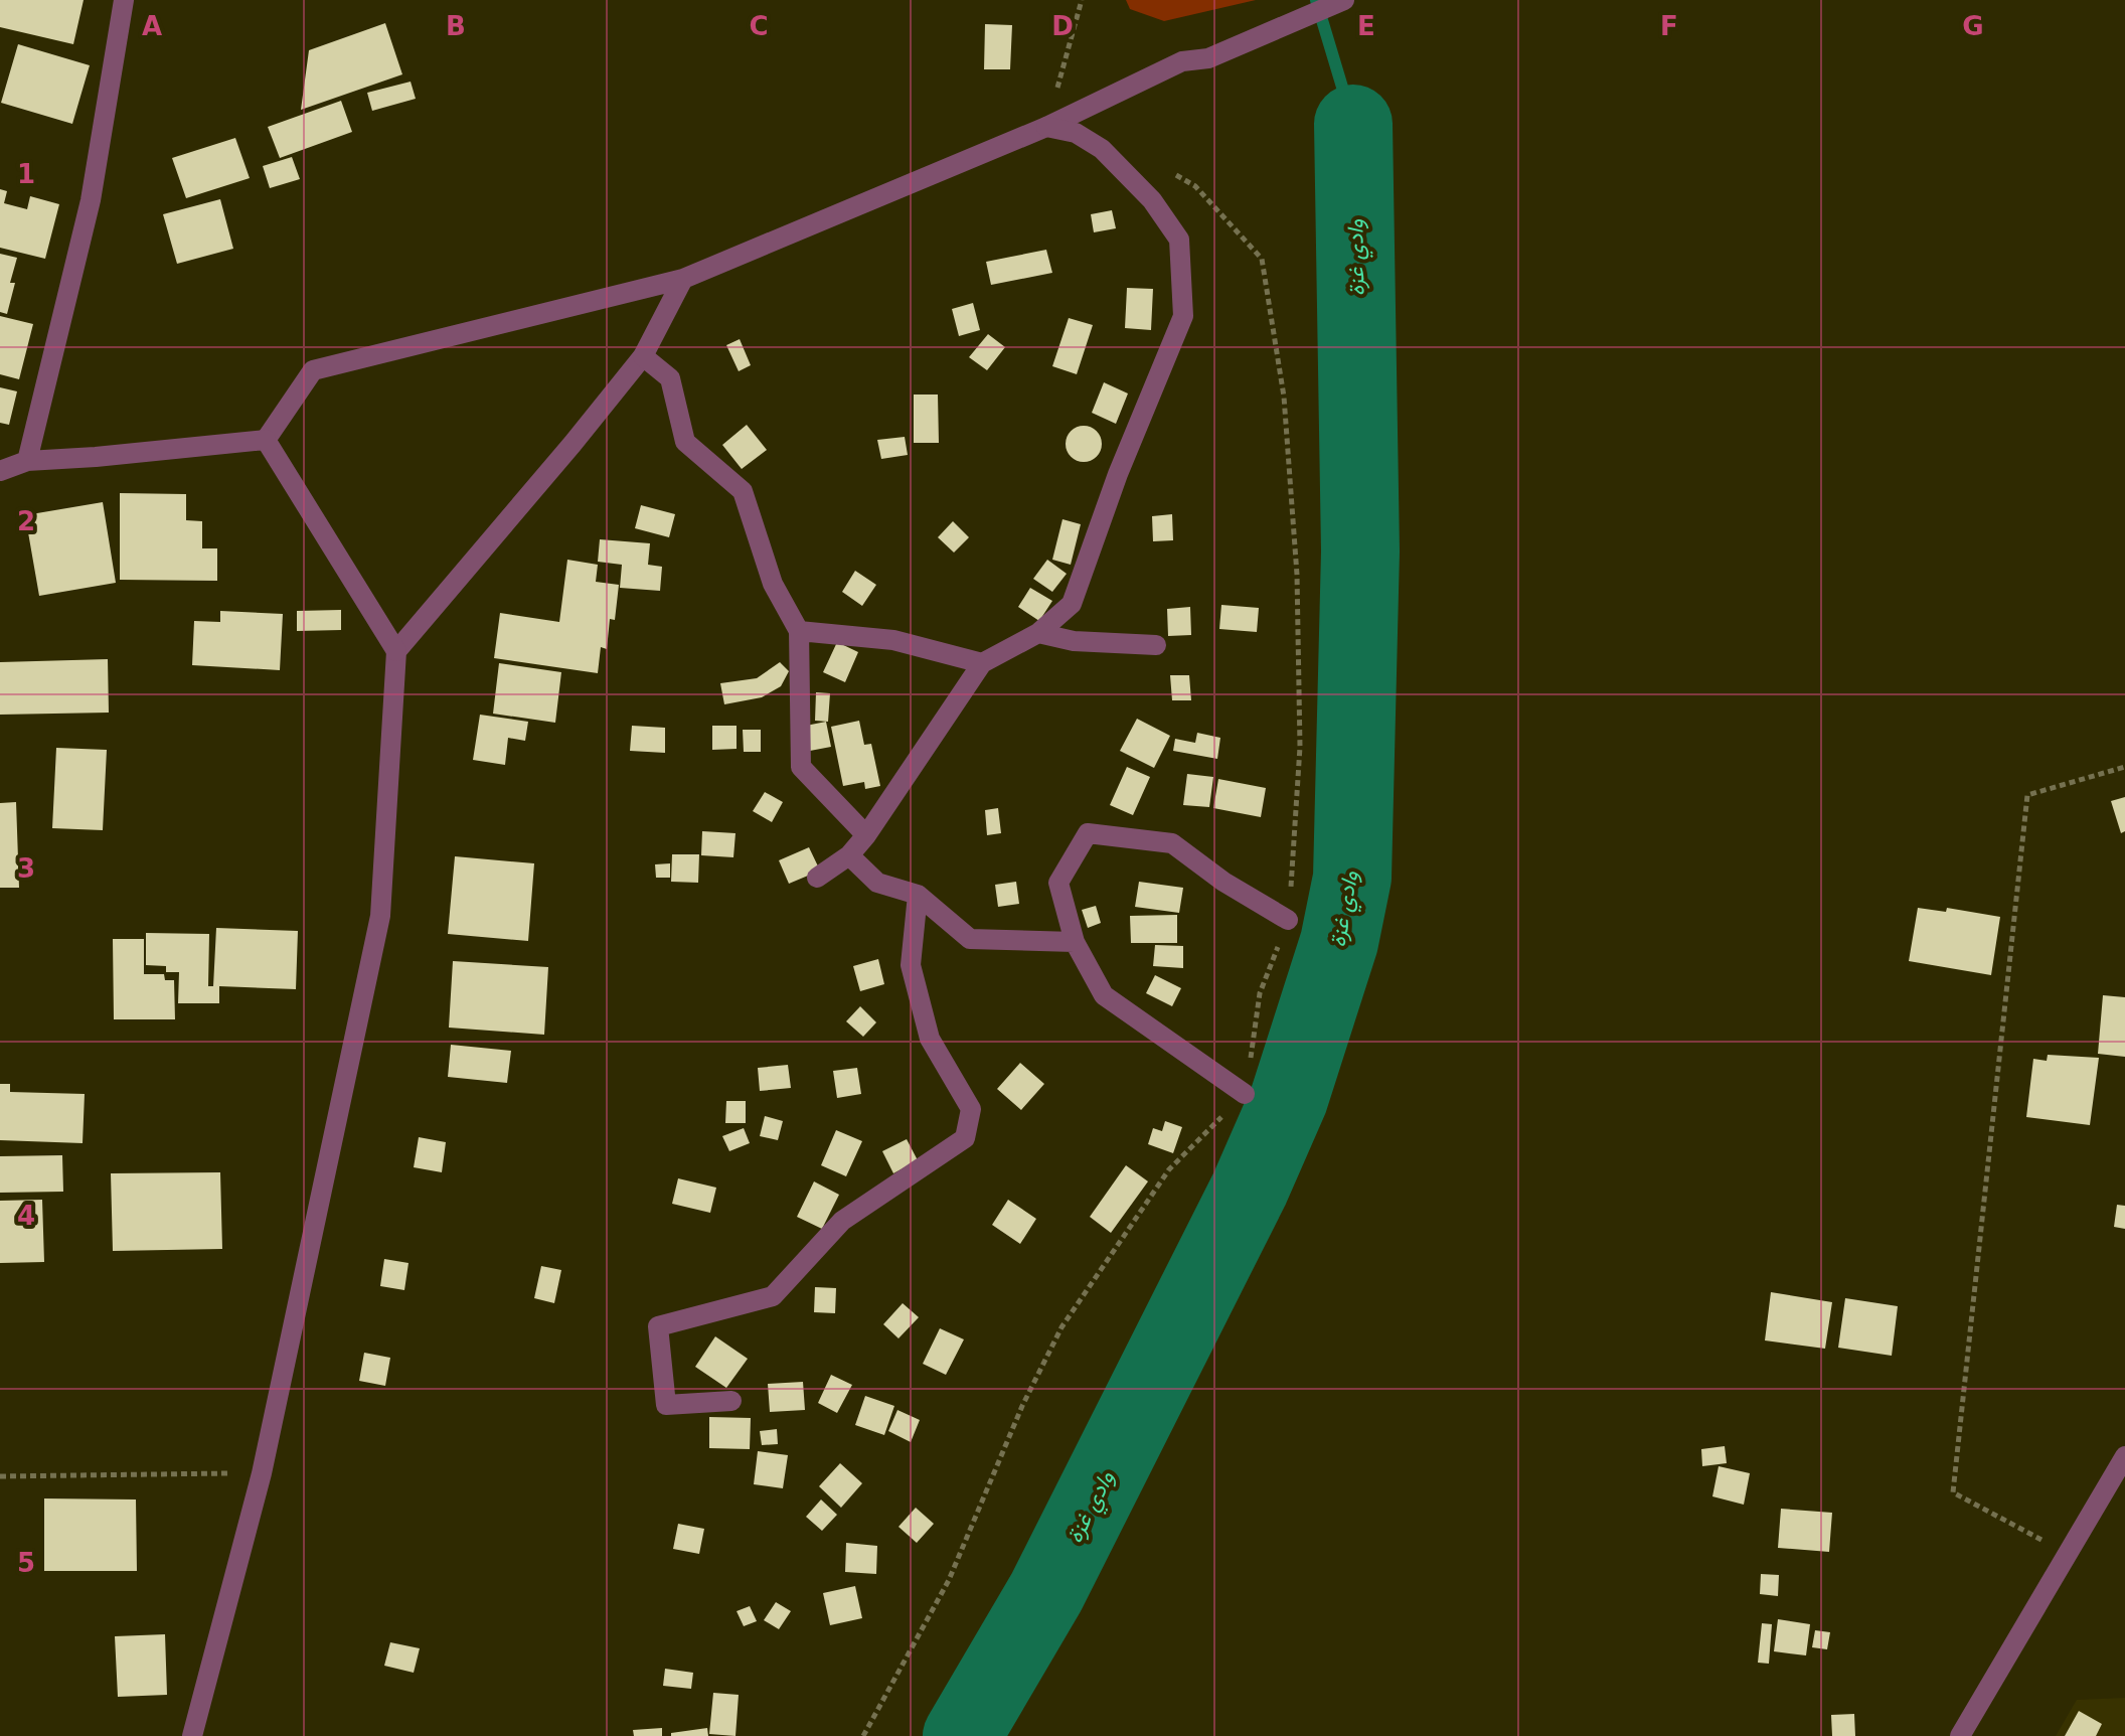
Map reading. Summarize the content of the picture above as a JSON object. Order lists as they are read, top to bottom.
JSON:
{
  "water": ["وادي غزة"],
  "grid": {
    "columns": [
      "A",
      "B",
      "C",
      "D",
      "E",
      "F",
      "G"
    ],
    "rows": [
      "1",
      "2",
      "3",
      "4",
      "5"
    ]
  }
}
